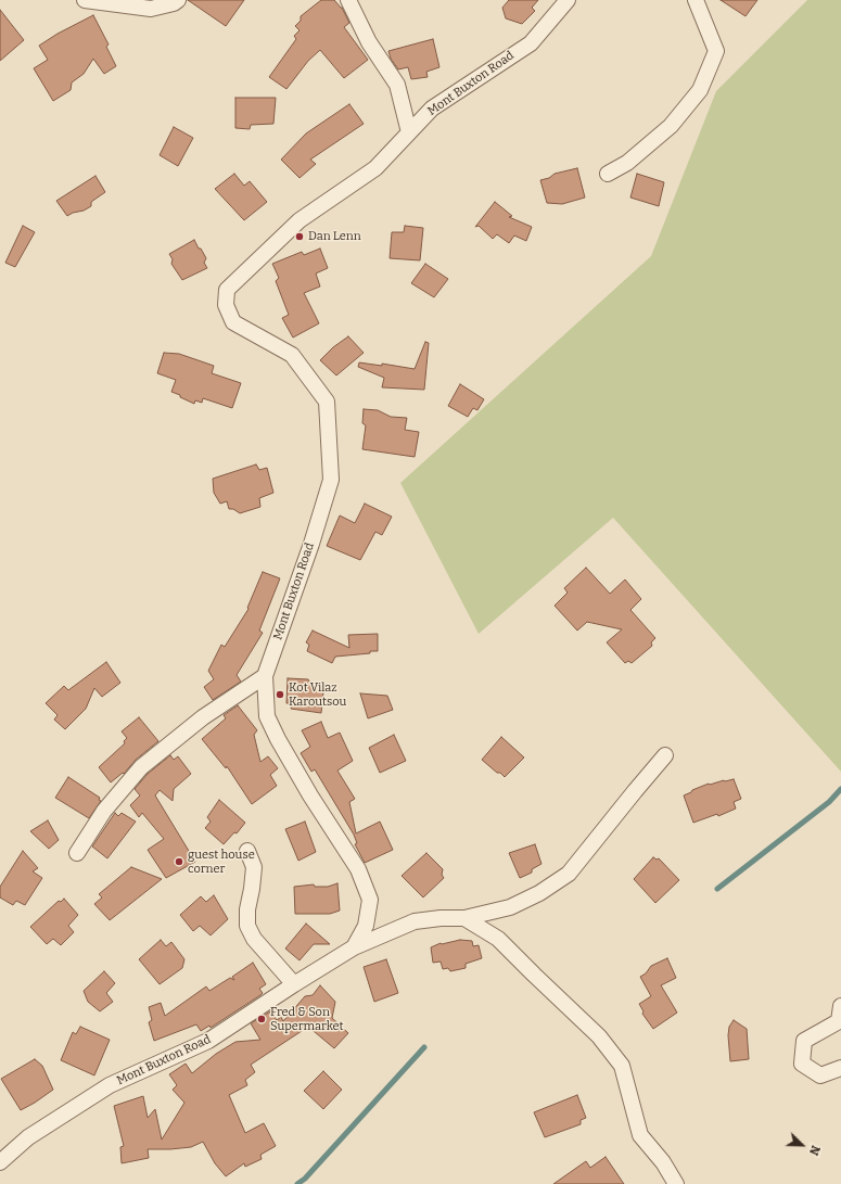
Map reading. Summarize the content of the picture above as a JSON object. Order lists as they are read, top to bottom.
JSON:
{
  "streets": {
    "street": ["Mont Buxton Road"]
  },
  "places": [
    "Dan Lenn",
    "Kot Vilaz Karoutsou",
    "guest house corner",
    "Fred & Son Supermarket"
  ],
  "north": "bottom right"
}
